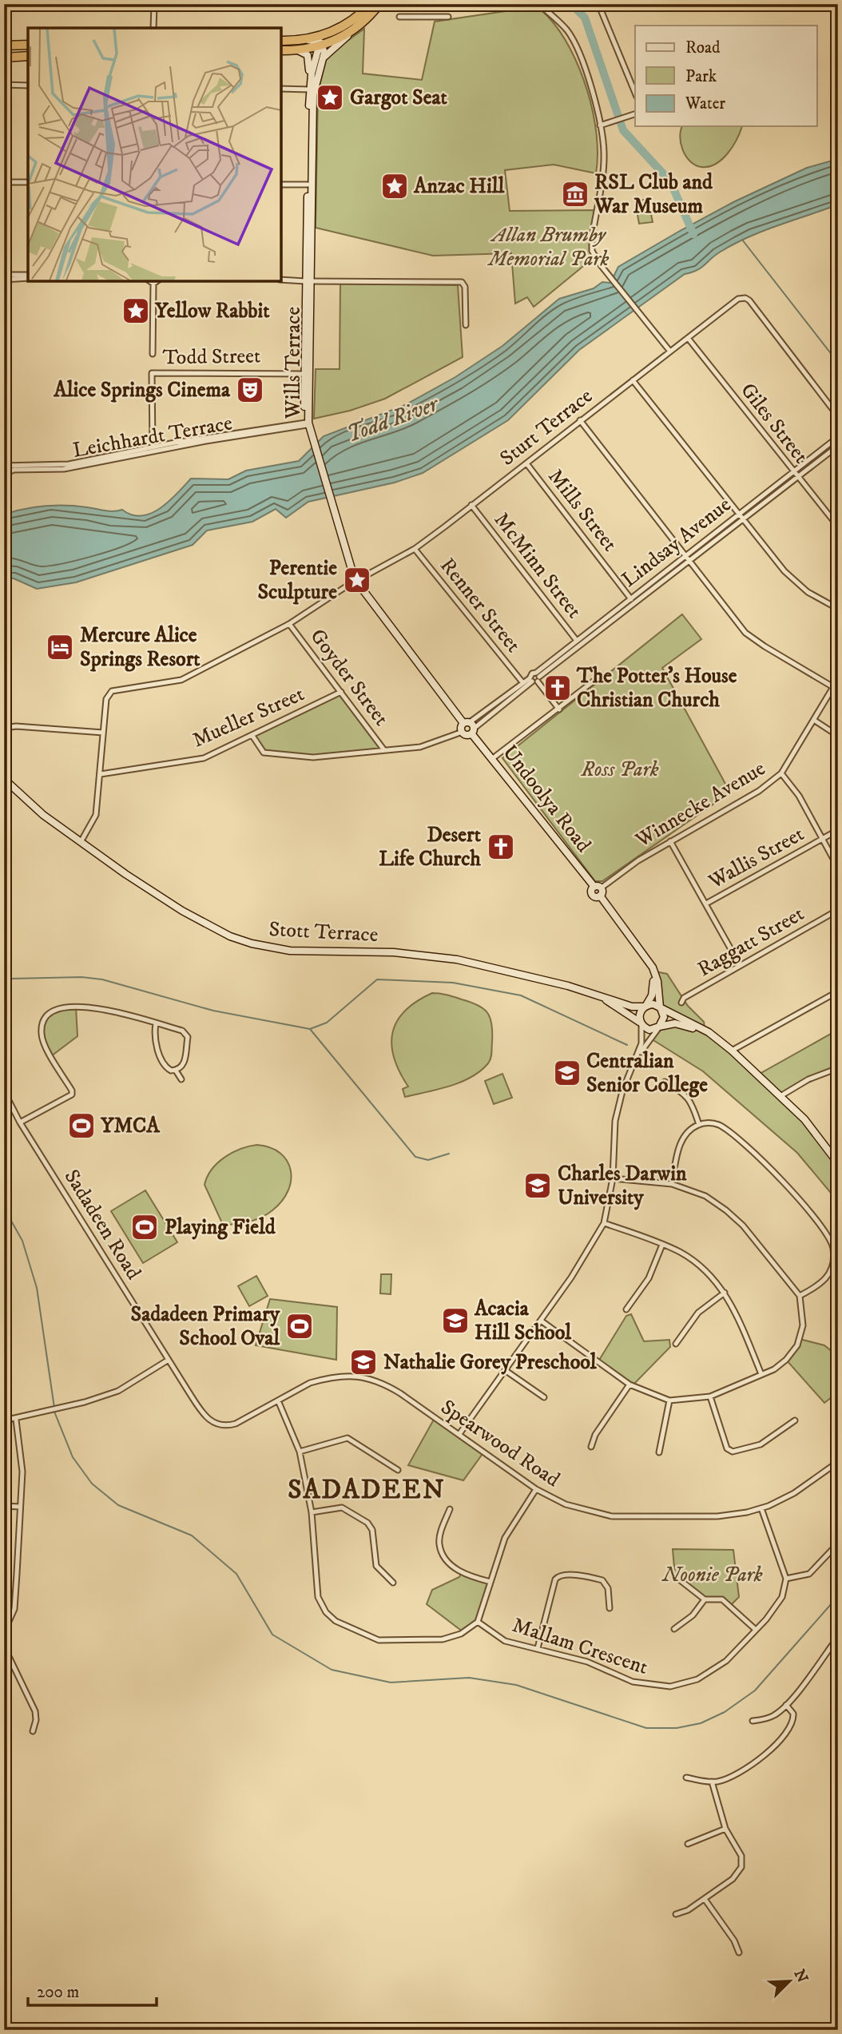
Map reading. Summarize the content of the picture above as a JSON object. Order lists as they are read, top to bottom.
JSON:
{
  "streets": {
    "main road": ["Wills Terrace", "Undoolya Road", "Stott Terrace"],
    "street": [
      "Todd Street",
      "Giles Street",
      "Sturt Terrace",
      "Leichhardt Terrace",
      "Mills Street",
      "Lindsay Avenue",
      "McMinn Street",
      "Renner Street",
      "Goyder Street",
      "Mueller Street",
      "Winnecke Avenue",
      "Wallis Street",
      "Raggatt Street",
      "Sadadeen Road",
      "Spearwood Road",
      "Mallam Crescent"
    ]
  },
  "crossings": [
    ["Todd Street", "Wills Terrace"],
    ["Todd Street", "Leichhardt Terrace"],
    ["Wills Terrace", "Leichhardt Terrace"],
    ["Giles Street", "Sturt Terrace"],
    ["Giles Street", "Lindsay Avenue"],
    ["Sturt Terrace", "Mills Street"],
    ["Sturt Terrace", "McMinn Street"],
    ["Sturt Terrace", "Renner Street"],
    ["Sturt Terrace", "Undoolya Road"],
    ["Mills Street", "Lindsay Avenue"],
    ["Lindsay Avenue", "McMinn Street"],
    ["Lindsay Avenue", "Renner Street"],
    ["Lindsay Avenue", "Undoolya Road"],
    ["Goyder Street", "Mueller Street"],
    ["Undoolya Road", "Winnecke Avenue"],
    ["Sadadeen Road", "Spearwood Road"]
  ],
  "districts": ["SADADEEN"],
  "water": ["Todd River"],
  "parks": ["Allan Brumby Memorial Park", "Ross Park", "Noonie Park"],
  "places": {
    "place": [
      "Gargot Seat",
      "Anzac Hill",
      "Yellow Rabbit",
      "Perentie Sculpture"
    ],
    "museum": ["RSL Club and War Museum"],
    "theatre": ["Alice Springs Cinema"],
    "hotel": ["Mercure Alice Springs Resort"],
    "church": ["The Potter's House Christian Church", "Desert Life Church"],
    "school or university": [
      "Centralian Senior College",
      "Charles Darwin University",
      "Acacia Hill School",
      "Nathalie Gorey Preschool"
    ],
    "sports": ["YMCA", "Playing Field", "Sadadeen Primary School Oval"]
  },
  "legend": ["Road", "Park", "Water"],
  "scale_bar": "200 m",
  "north": "top right"
}
